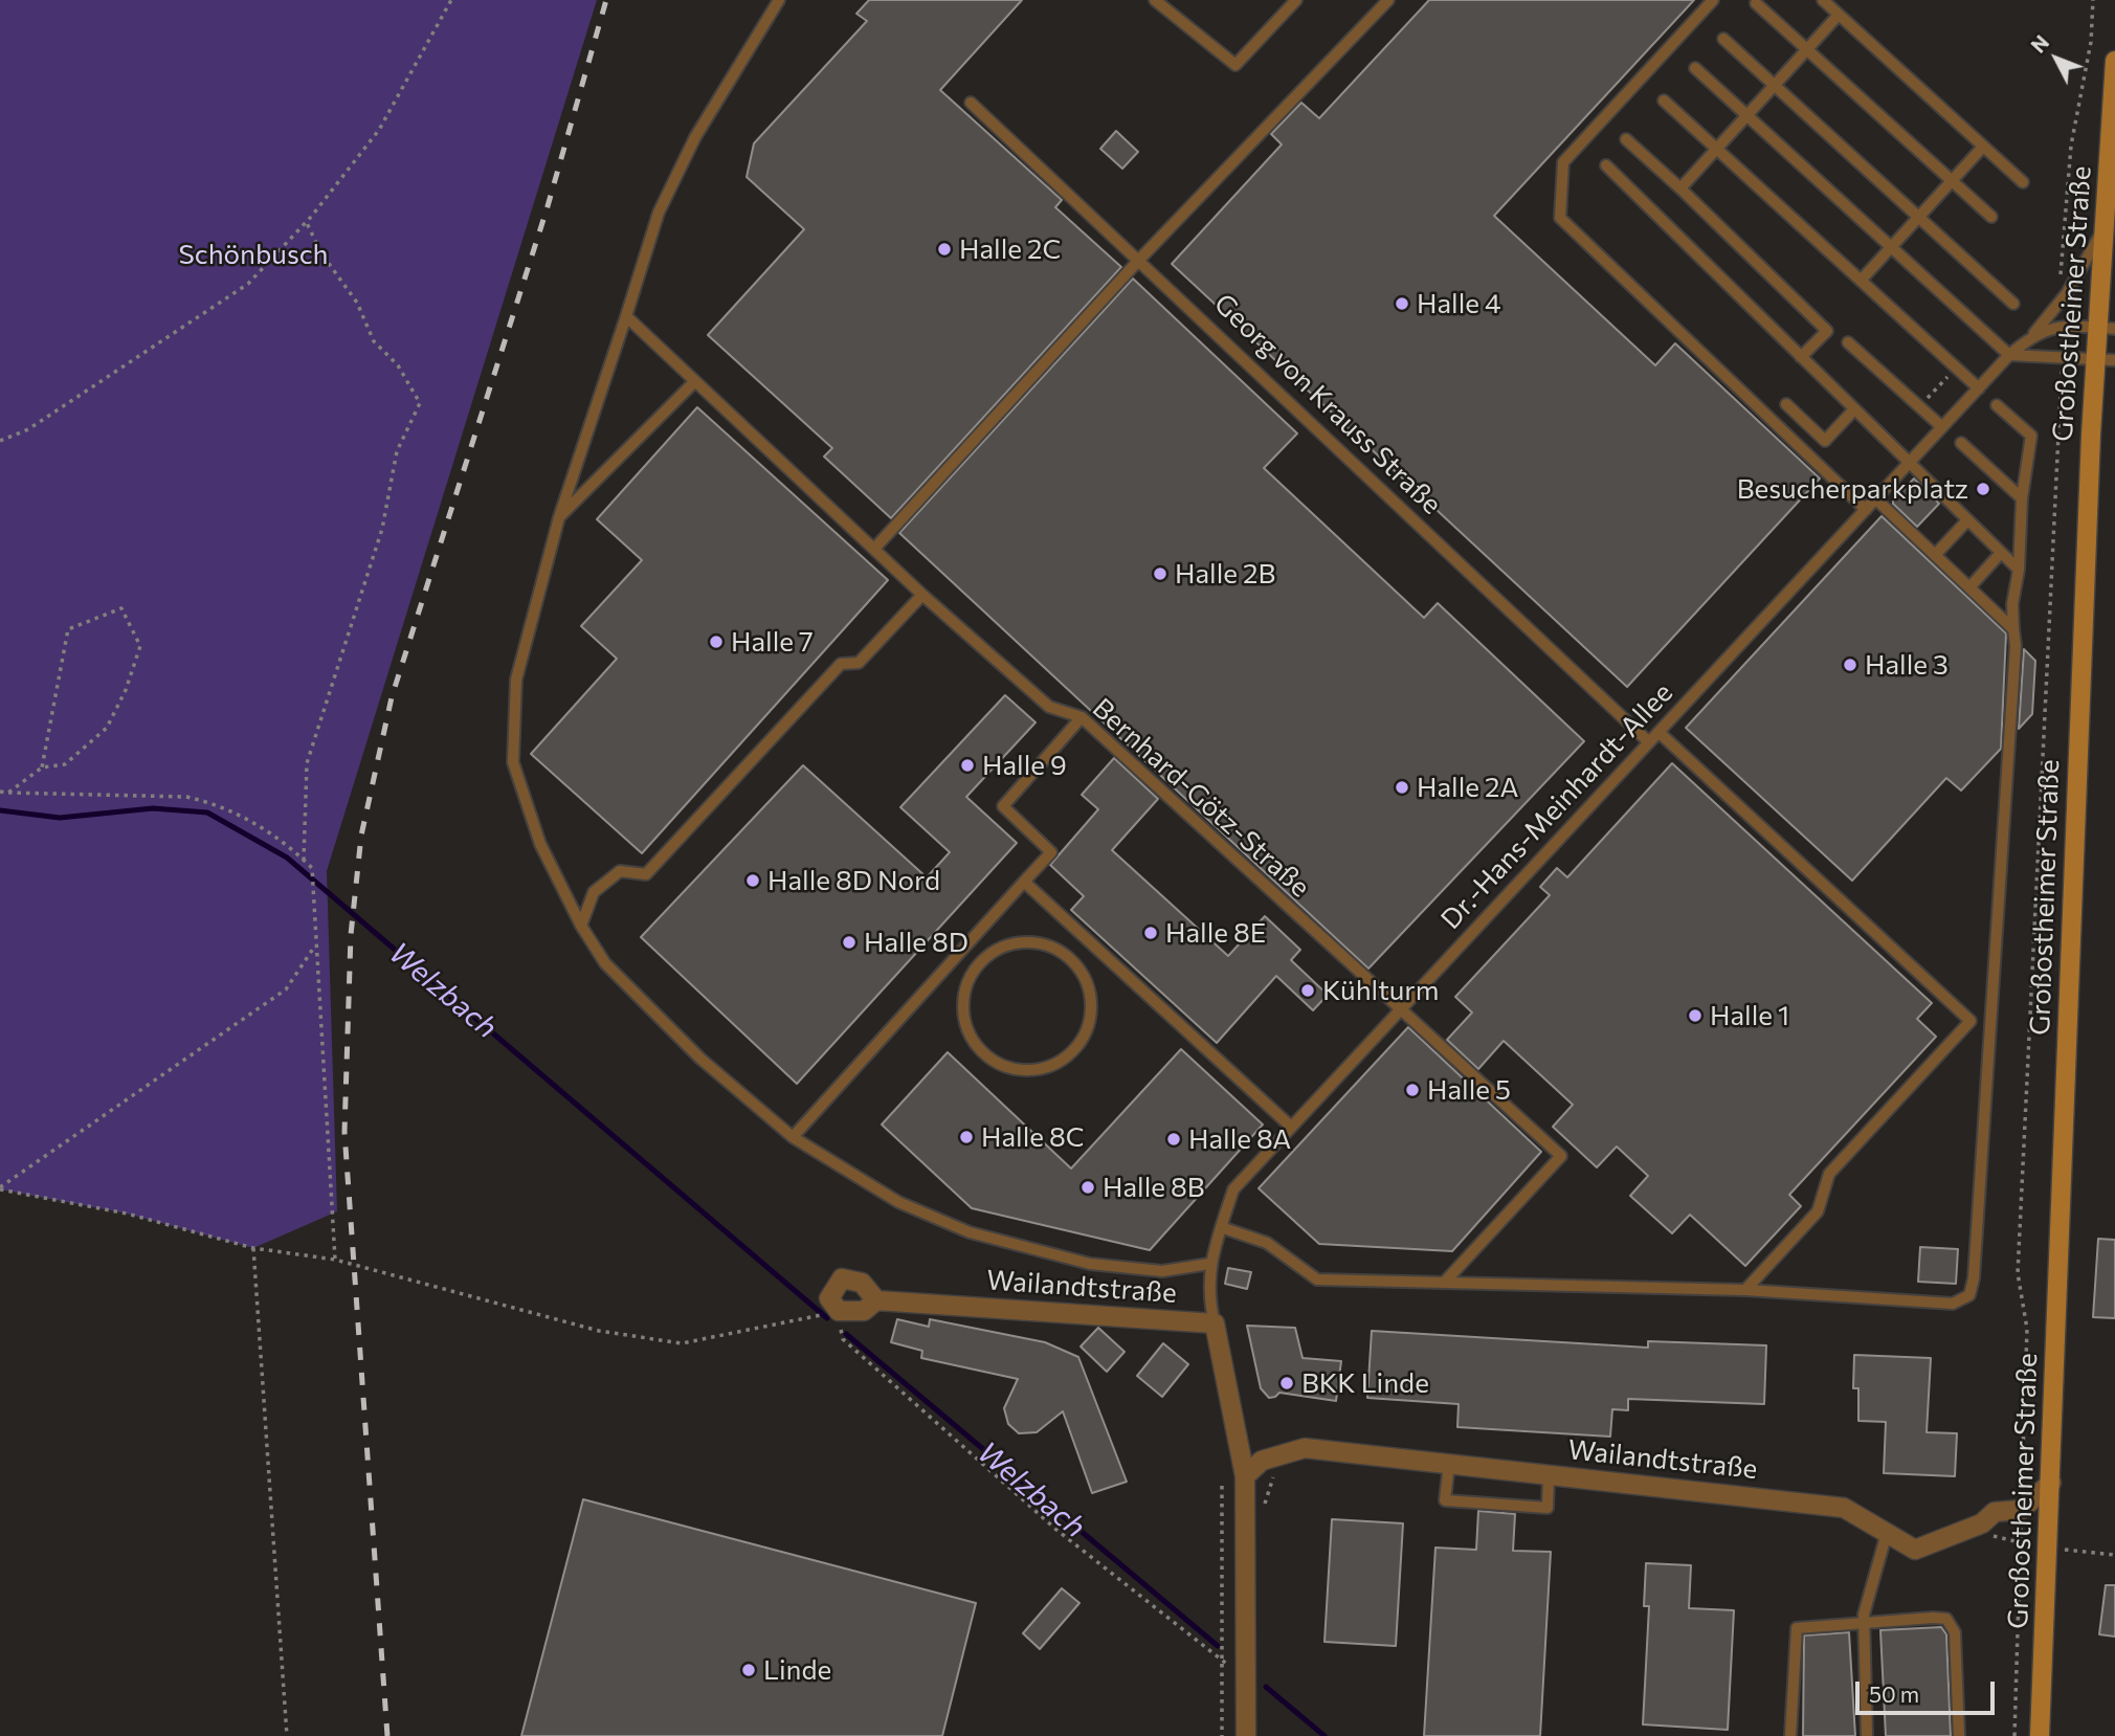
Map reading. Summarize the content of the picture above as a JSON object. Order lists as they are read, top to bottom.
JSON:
{
  "streets": {
    "main road": ["Großostheimer Straße"],
    "street": ["Wailandtstraße"],
    "lane": ["Georg von Krauss Straße", "Bernhard-Götz-Straße", "Dr.-Hans-Meinhardt-Allee"]
  },
  "crossings": [
    ["Großostheimer Straße", "Dr.-Hans-Meinhardt-Allee"],
    ["Georg von Krauss Straße", "Dr.-Hans-Meinhardt-Allee"],
    ["Bernhard-Götz-Straße", "Dr.-Hans-Meinhardt-Allee"],
    ["Dr.-Hans-Meinhardt-Allee", "Wailandtstraße"]
  ],
  "water": ["Welzbach"],
  "parks": ["Schönbusch"],
  "places": [
    "Halle 2C",
    "Halle 4",
    "Besucherparkplatz",
    "Halle 2B",
    "Halle 7",
    "Halle 3",
    "Halle 9",
    "Halle 2A",
    "Halle 8D Nord",
    "Halle 8E",
    "Halle 8D",
    "Kühlturm",
    "Halle 1",
    "Halle 5",
    "Halle 8C",
    "Halle 8A",
    "Halle 8B",
    "BKK Linde",
    "Linde"
  ],
  "scale_bar": "50 m",
  "north": "top left"
}
